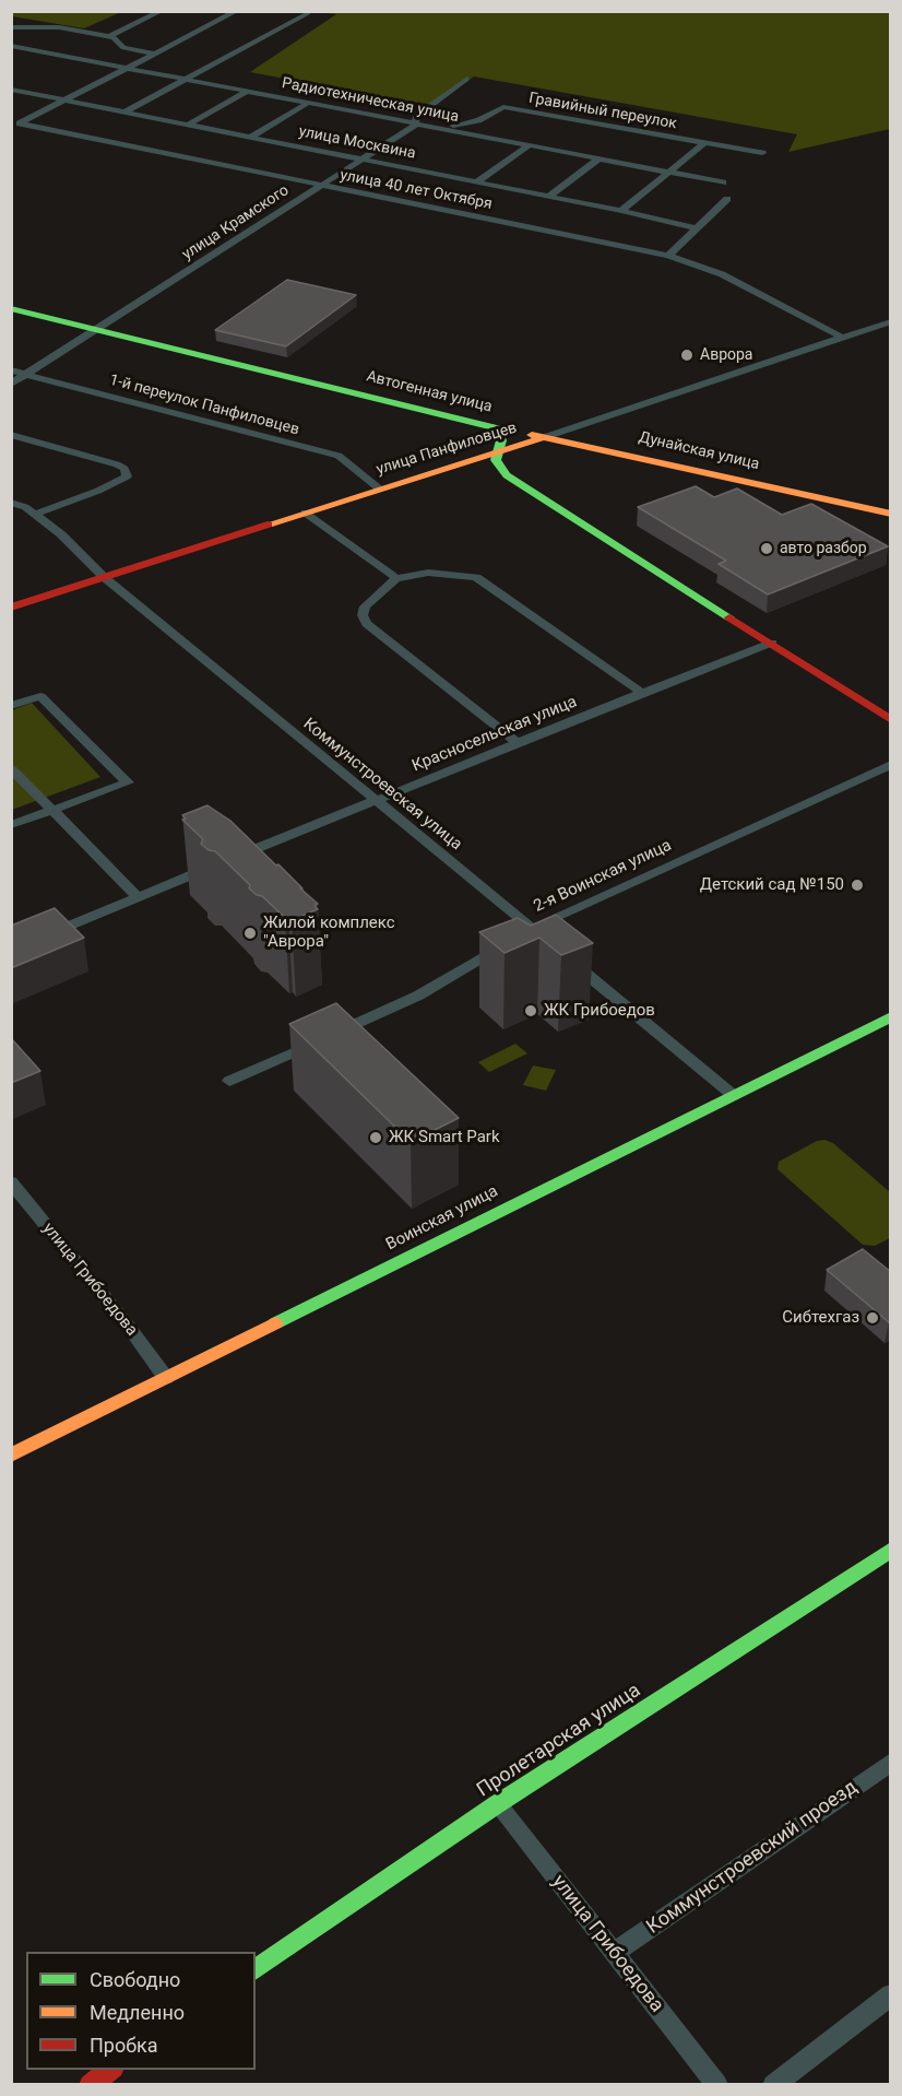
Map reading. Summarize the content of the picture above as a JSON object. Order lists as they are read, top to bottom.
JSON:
{
  "streets": {
    "street": [
      "Радиотехническая улица",
      "Гравийный переулок",
      "улица Москвина",
      "улица 40 лет Октября",
      "улица Крамского",
      "Автогенная улица",
      "1-й переулок Панфиловцев",
      "улица Панфиловцев",
      "Дунайская улица",
      "Красносельская улица",
      "Коммунстроевская улица",
      "2-я Воинская улица",
      "Воинская улица",
      "улица Грибоедова",
      "Пролетарская улица",
      "Коммунстроевский проезд"
    ]
  },
  "crossings": [
    ["Радиотехническая улица", "Гравийный переулок"],
    ["Радиотехническая улица", "улица Крамского"],
    ["улица Москвина", "улица 40 лет Октября"],
    ["улица Москвина", "улица Крамского"],
    ["улица 40 лет Октября", "улица Крамского"],
    ["улица 40 лет Октября", "улица Панфиловцев"],
    ["улица Крамского", "Автогенная улица"],
    ["улица Крамского", "1-й переулок Панфиловцев"],
    ["Автогенная улица", "улица Панфиловцев"],
    ["Автогенная улица", "Дунайская улица"],
    ["1-й переулок Панфиловцев", "улица Панфиловцев"],
    ["улица Панфиловцев", "Дунайская улица"],
    ["улица Панфиловцев", "Коммунстроевская улица"],
    ["Красносельская улица", "Коммунстроевская улица"],
    ["Коммунстроевская улица", "2-я Воинская улица"],
    ["Воинская улица", "улица Грибоедова"],
    ["улица Грибоедова", "Пролетарская улица"],
    ["улица Грибоедова", "Коммунстроевский проезд"]
  ],
  "places": [
    "Аврора",
    "авто разбор",
    "Детский сад №150",
    "Жилой комплекс \"Аврора\"",
    "ЖК Грибоедов",
    "ЖК Smart Park",
    "Сибтехгаз"
  ],
  "legend": ["Свободно", "Медленно", "Пробка"]
}
